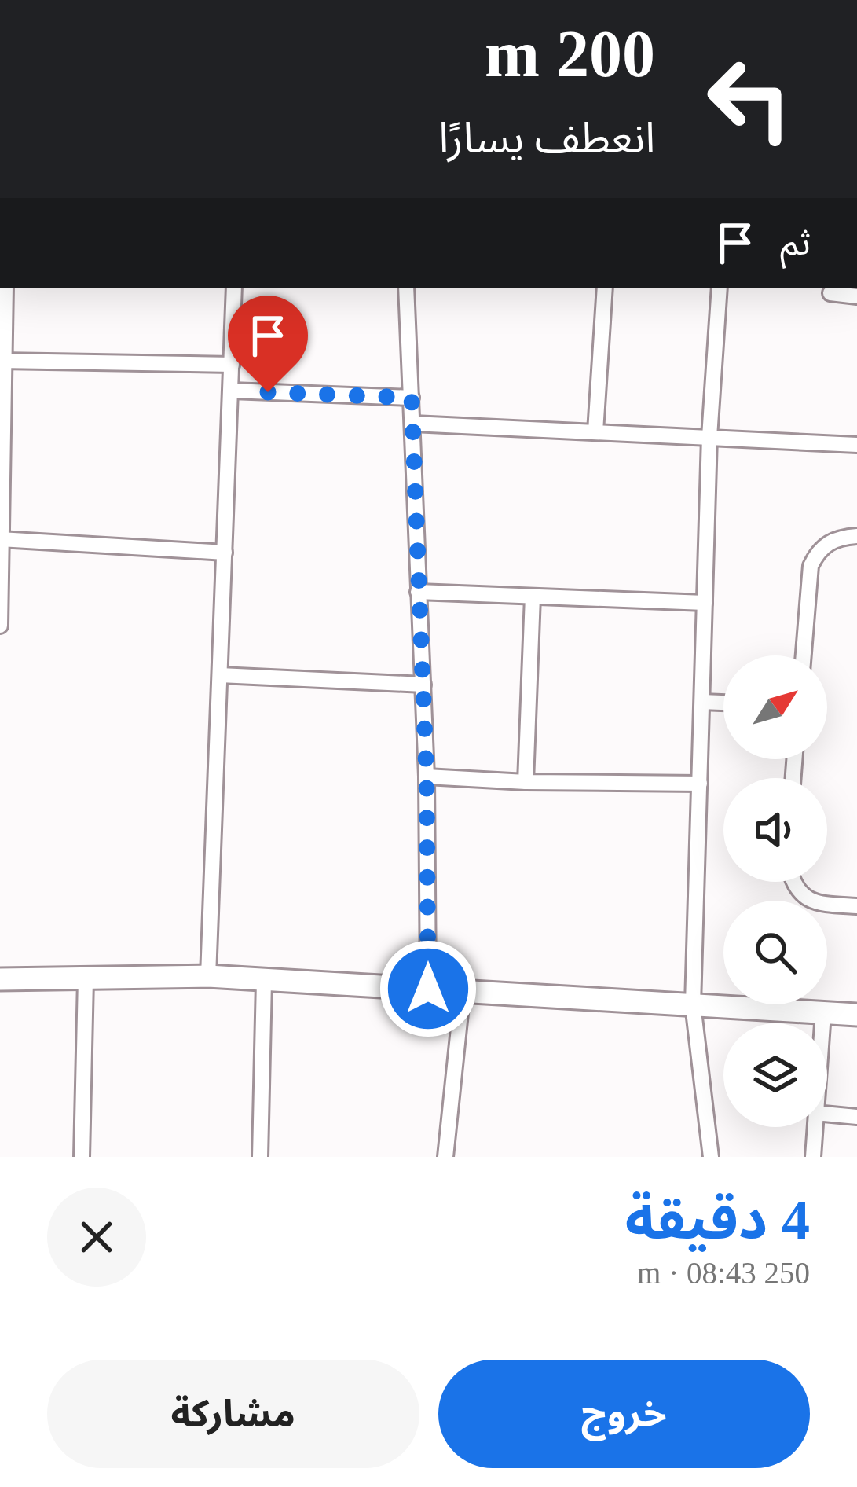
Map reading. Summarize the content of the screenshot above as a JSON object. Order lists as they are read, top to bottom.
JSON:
{
  "north": "top right",
  "page": {
    "turn": ["200 m", "انعطف يسارًا"],
    "then": "ثم",
    "heading": ["4 دقيقة", "250 m · 08:43"],
    "buttons": ["خروج", "مشاركة"]
  }
}
